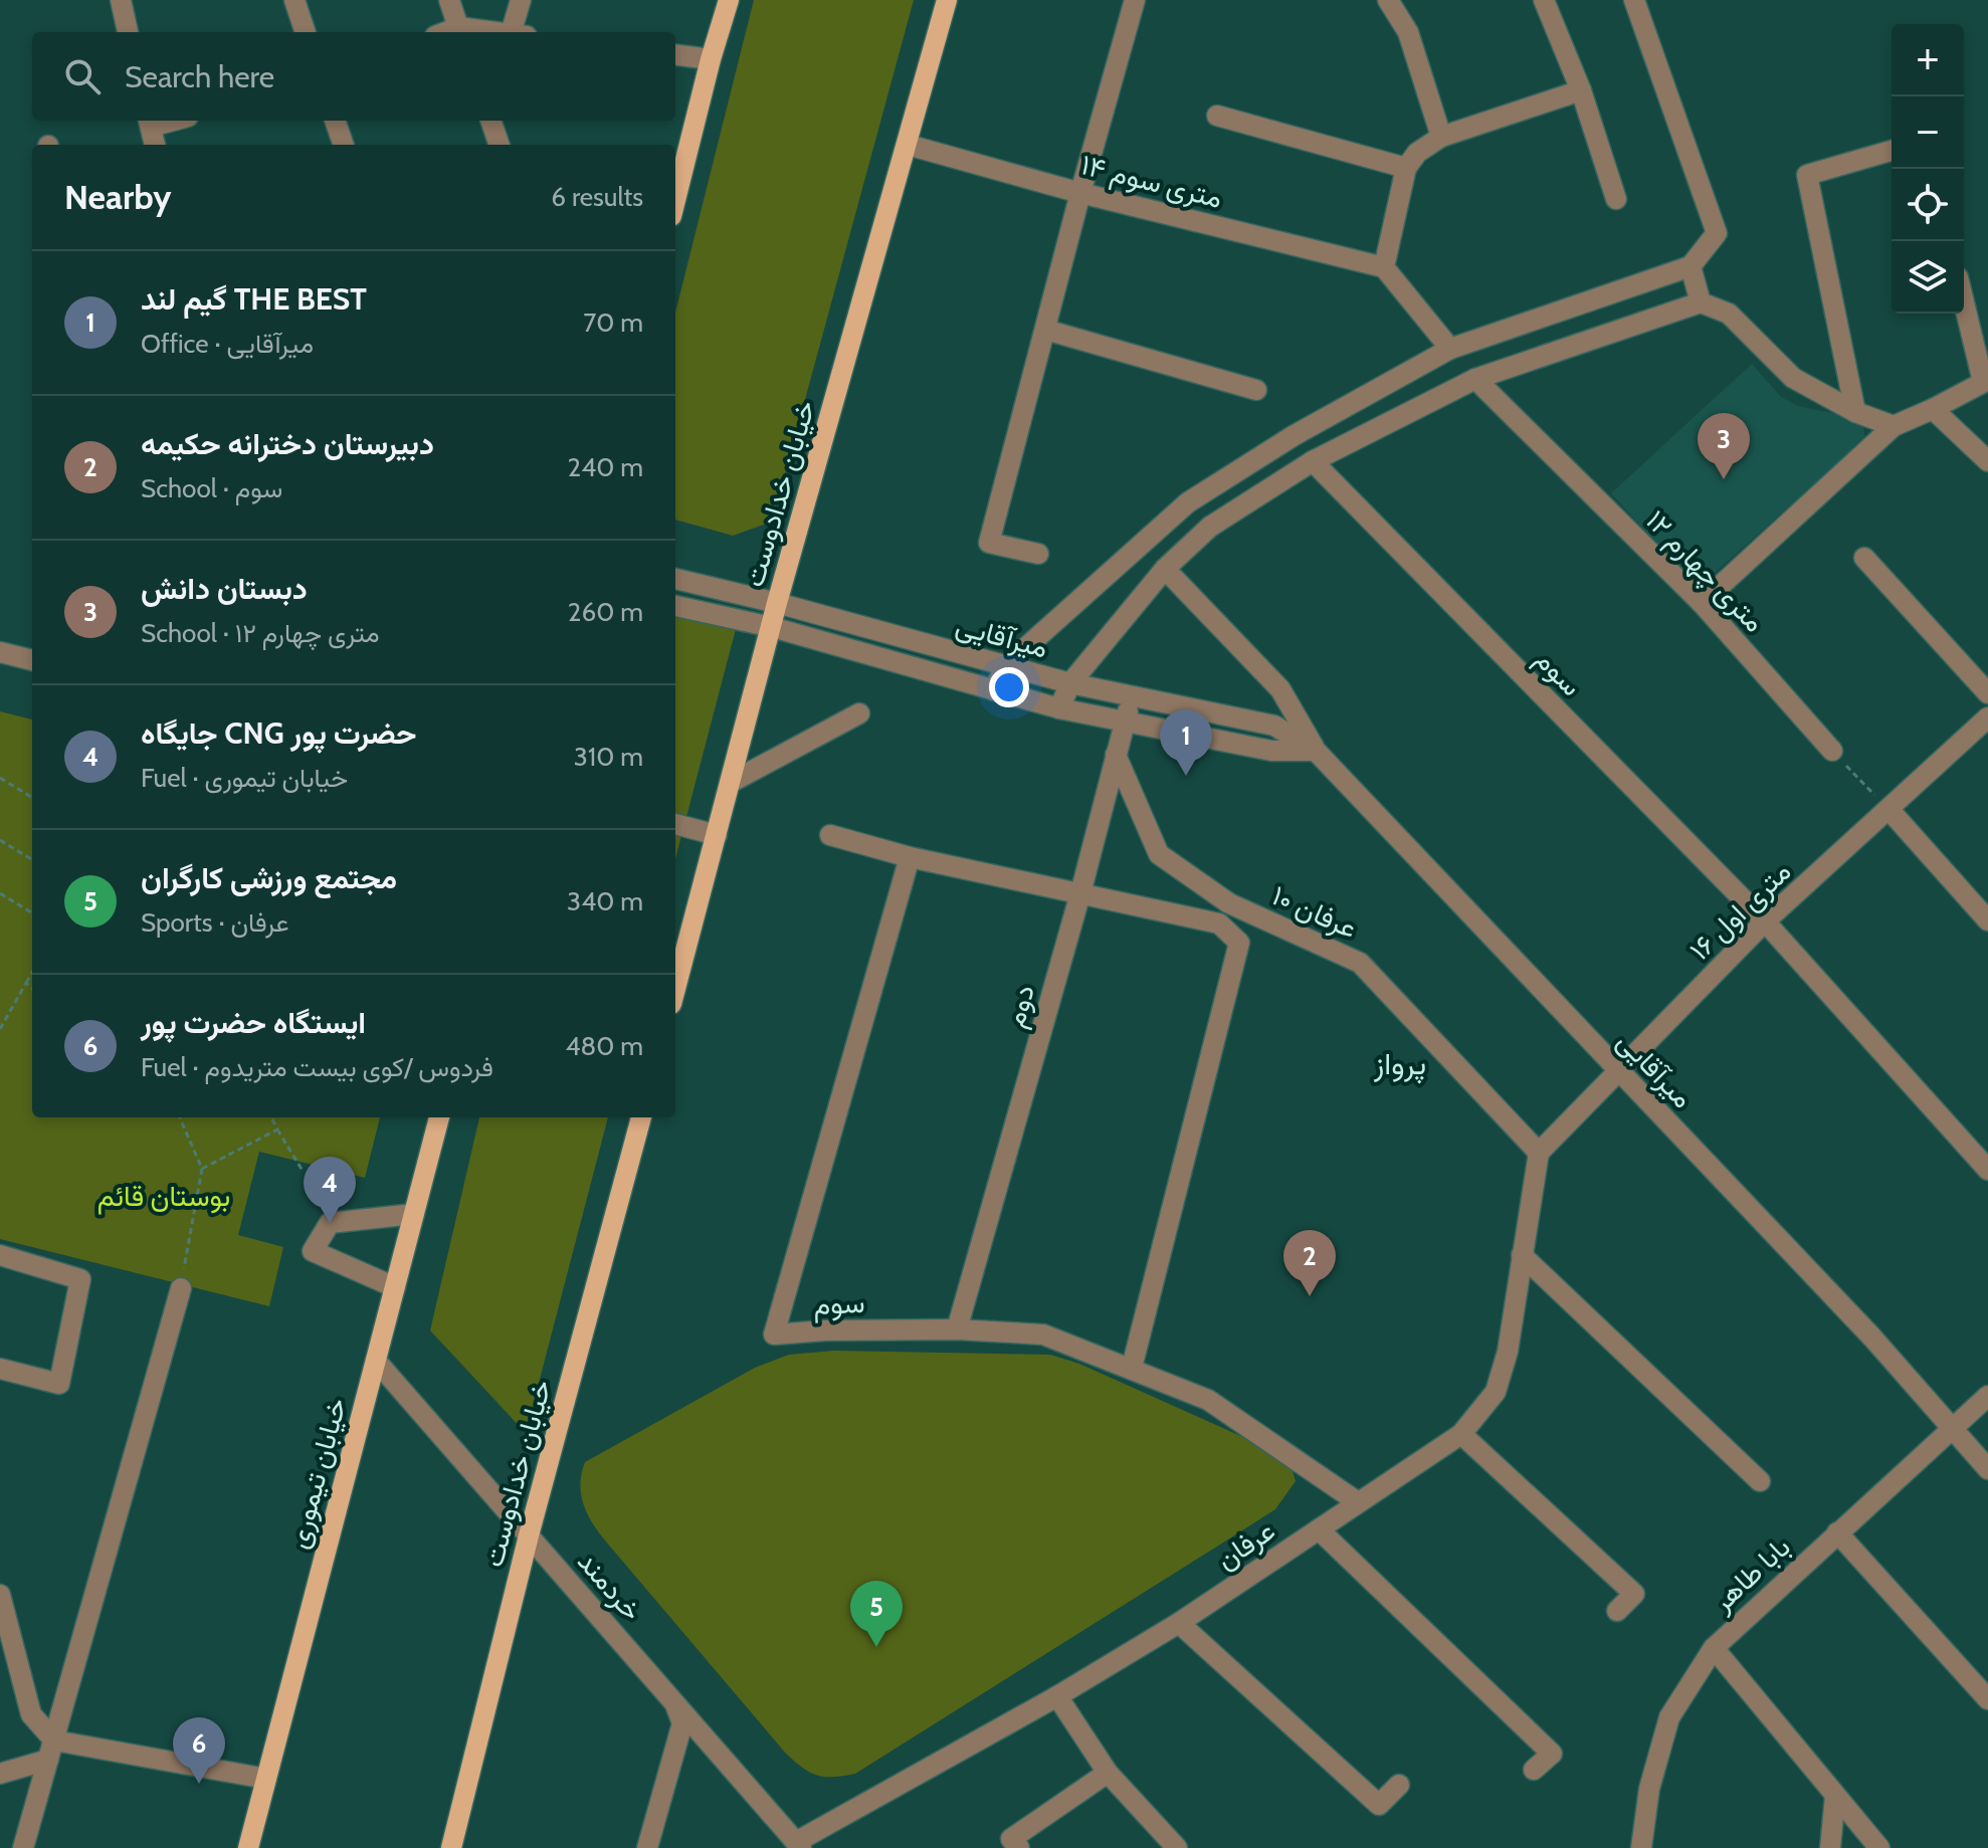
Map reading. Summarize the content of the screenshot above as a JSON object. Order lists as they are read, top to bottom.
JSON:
{
  "streets": {
    "main road": ["خیابان خدادوست", "خیابان تیموری"],
    "street": [
      "۱۴ متری سوم",
      "۱۲ متری چهارم",
      "میرآقایی",
      "سوم",
      "۱۶ متری اول",
      "عرفان ۱۰",
      "دوم",
      "عرفان",
      "بابا طاهر",
      "خردمند"
    ]
  },
  "crossings": [
    ["۱۴ متری سوم", "خیابان خدادوست"],
    ["خیابان خدادوست", "میرآقایی"],
    ["خیابان خدادوست", "خردمند"],
    ["میرآقایی", "۱۶ متری اول"],
    ["میرآقایی", "دوم"],
    ["میرآقایی", "بابا طاهر"],
    ["سوم", "۱۶ متری اول"],
    ["سوم", "دوم"],
    ["سوم", "عرفان"],
    ["۱۶ متری اول", "عرفان ۱۰"],
    ["۱۶ متری اول", "عرفان"],
    ["عرفان ۱۰", "دوم"],
    ["عرفان ۱۰", "عرفان"],
    ["خیابان تیموری", "خردمند"],
    ["عرفان", "خردمند"]
  ],
  "districts": ["پرواز"],
  "parks": ["بوستان قائم"],
  "page": {
    "map_buttons": ["+", "−"],
    "search": "Search here",
    "heading": ["Nearby", "6 results"],
    "list": [
      {
        "mark": "1",
        "name": "گیم لند THE BEST",
        "note": "Office · میرآقایی",
        "value": "70 m"
      },
      {
        "mark": "2",
        "name": "دبیرستان دخترانه حکیمه",
        "note": "School · سوم",
        "value": "240 m"
      },
      {
        "mark": "3",
        "name": "دبستان دانش",
        "note": "School · ۱۲ متری چهارم",
        "value": "260 m"
      },
      {
        "mark": "4",
        "name": "جایگاه CNG حضرت پور",
        "note": "Fuel · خیابان تیموری",
        "value": "310 m"
      },
      {
        "mark": "5",
        "name": "مجتمع ورزشی کارگران",
        "note": "Sports · عرفان",
        "value": "340 m"
      },
      {
        "mark": "6",
        "name": "ایستگاه حضرت پور",
        "note": "Fuel · فردوس /کوی بیست متریدوم",
        "value": "480 m"
      }
    ],
    "pins": [
      "3",
      "1",
      "4",
      "2",
      "5",
      "6"
    ]
  }
}
